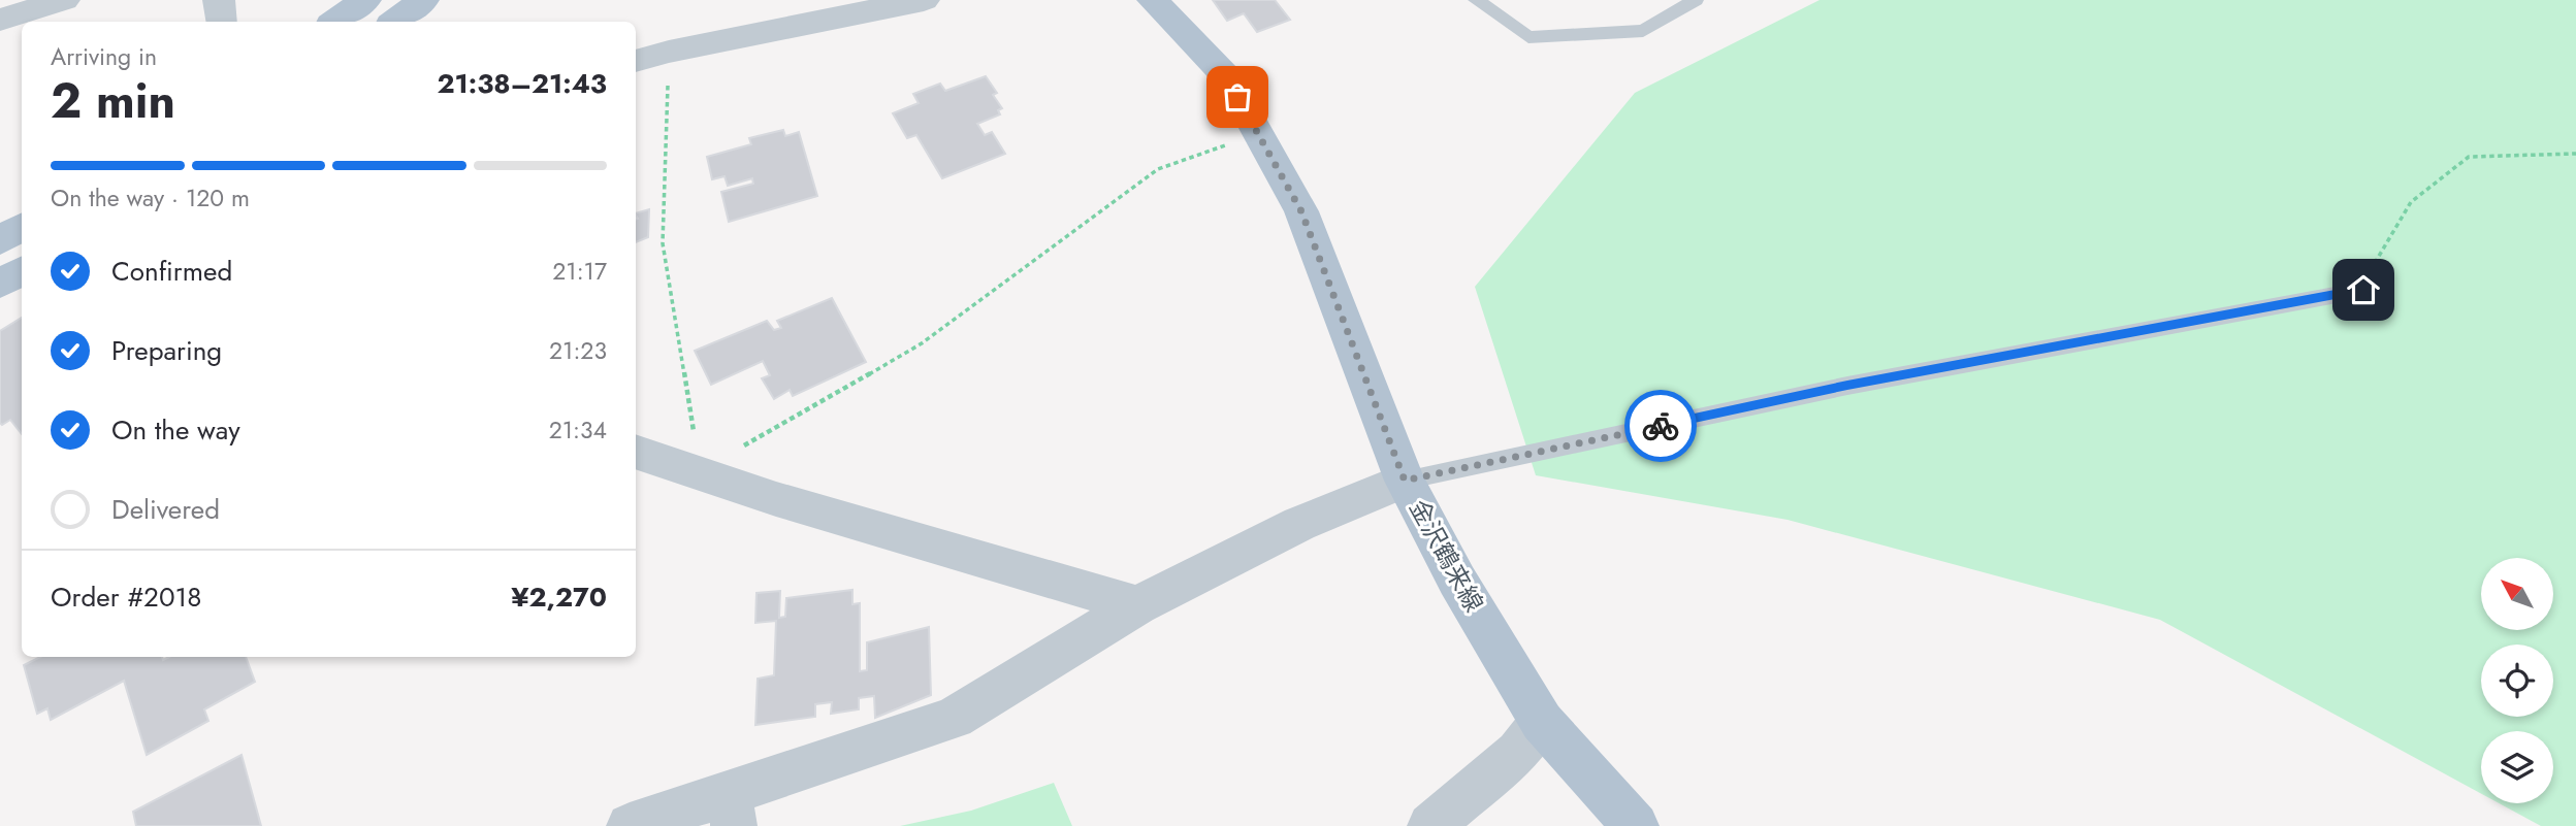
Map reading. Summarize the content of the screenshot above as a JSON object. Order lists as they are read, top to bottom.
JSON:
{
  "streets": {
    "main road": ["金沢鶴来線"]
  },
  "north": "top left",
  "page": {
    "heading": ["2 min", "Arriving in", "21:38–21:43"],
    "panel": ["Order #2018", "¥2,270"],
    "bar": "On the way · 120 m",
    "list": [
      ["Confirmed", "21:17"],
      ["Preparing", "21:23"],
      ["On the way", "21:34"],
      "Delivered"
    ]
  }
}
